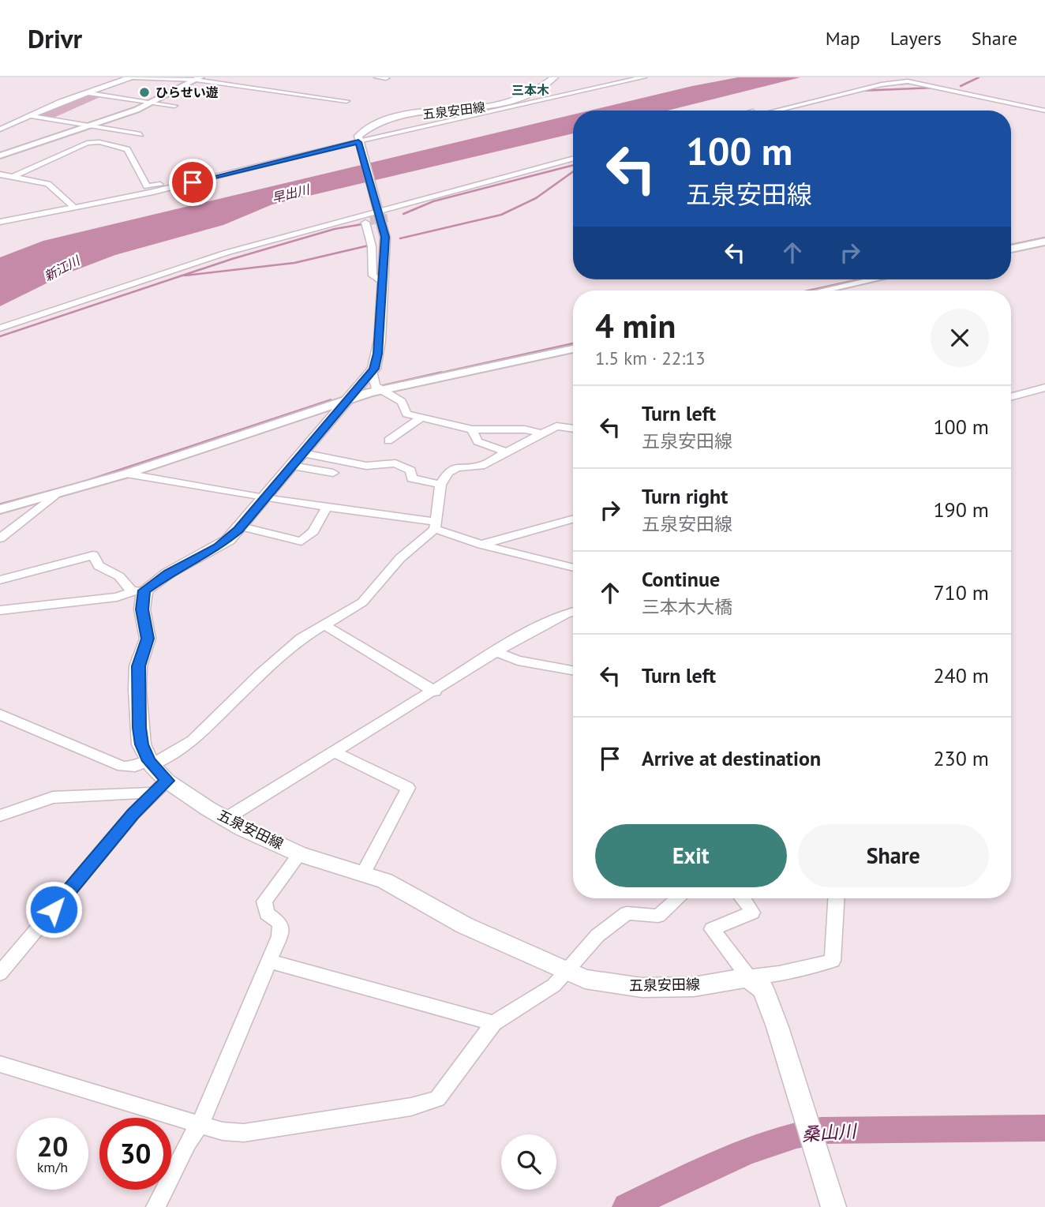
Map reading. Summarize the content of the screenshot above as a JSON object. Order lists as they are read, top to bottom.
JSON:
{
  "streets": {
    "main road": ["五泉安田線"]
  },
  "districts": ["三本木"],
  "water": ["早出川", "新江川", "桑山川"],
  "places": ["ひらせい遊"],
  "page": {
    "header": "Drivr",
    "nav": ["Map", "Layers", "Share"],
    "turn": ["100 m", "五泉安田線"],
    "heading": ["4 min", "1.5 km · 22:13"],
    "list": [
      {
        "name": "Turn left",
        "note": "五泉安田線",
        "value": "100 m"
      },
      {
        "name": "Turn right",
        "note": "五泉安田線",
        "value": "190 m"
      },
      {
        "name": "Continue",
        "note": "三本木大橋",
        "value": "710 m"
      },
      {
        "name": "Turn left",
        "value": "240 m"
      },
      {
        "name": "Arrive at destination",
        "value": "230 m"
      }
    ],
    "buttons": ["Exit", "Share"],
    "speed": "20 km/h",
    "limit": "30"
  }
}
